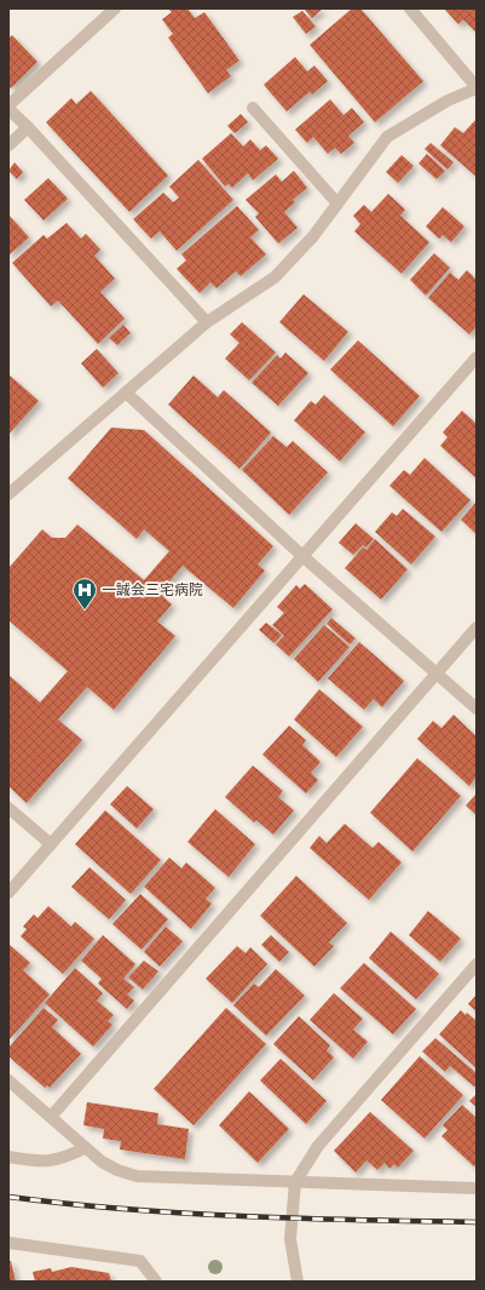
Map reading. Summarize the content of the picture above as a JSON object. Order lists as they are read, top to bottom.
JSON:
{
  "places": {
    "hospital": ["一誠会三宅病院"]
  }
}
